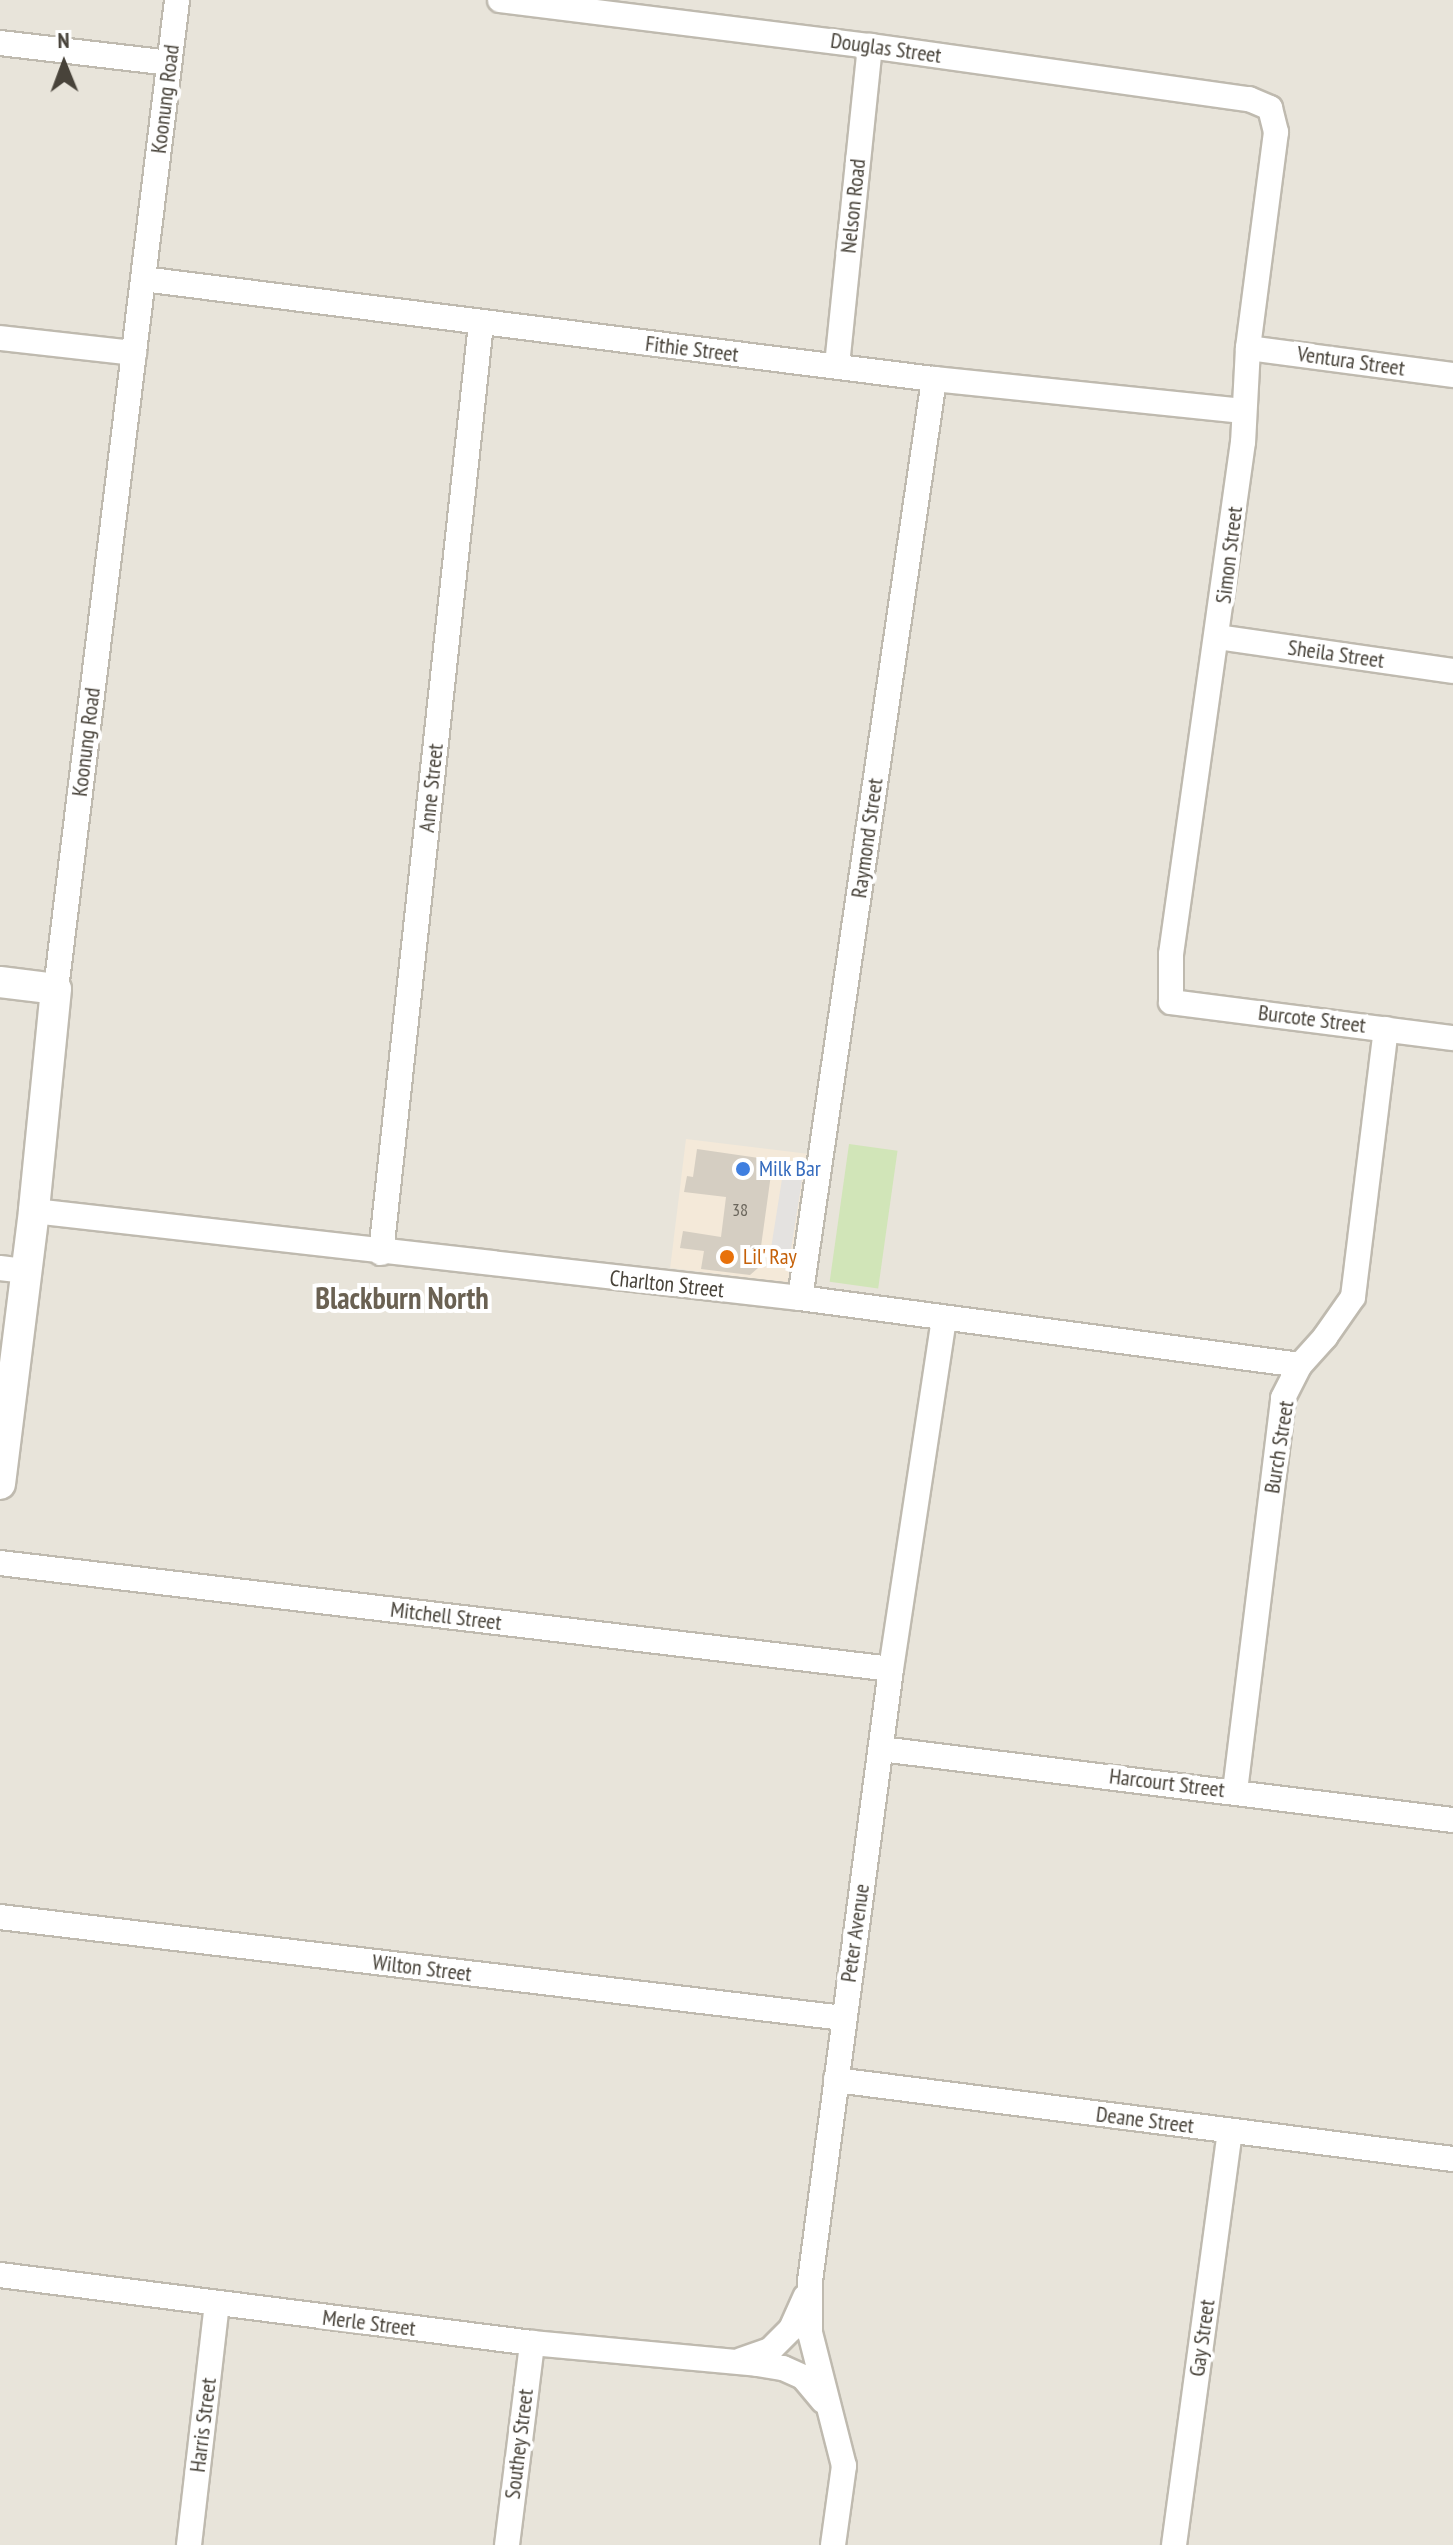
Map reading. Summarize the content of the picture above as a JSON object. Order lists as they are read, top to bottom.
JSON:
{
  "streets": {
    "street": [
      "Douglas Street",
      "Koonung Road",
      "Nelson Road",
      "Fithie Street",
      "Ventura Street",
      "Simon Street",
      "Sheila Street",
      "Anne Street",
      "Raymond Street",
      "Burcote Street",
      "Charlton Street",
      "Burch Street",
      "Mitchell Street",
      "Harcourt Street",
      "Peter Avenue",
      "Wilton Street",
      "Deane Street",
      "Merle Street",
      "Gay Street",
      "Harris Street",
      "Southey Street"
    ]
  },
  "crossings": [
    ["Douglas Street", "Nelson Road"],
    ["Douglas Street", "Simon Street"],
    ["Koonung Road", "Fithie Street"],
    ["Koonung Road", "Charlton Street"],
    ["Nelson Road", "Fithie Street"],
    ["Fithie Street", "Simon Street"],
    ["Fithie Street", "Anne Street"],
    ["Fithie Street", "Raymond Street"],
    ["Ventura Street", "Simon Street"],
    ["Simon Street", "Sheila Street"],
    ["Simon Street", "Burcote Street"],
    ["Anne Street", "Charlton Street"],
    ["Raymond Street", "Charlton Street"],
    ["Burcote Street", "Burch Street"],
    ["Charlton Street", "Burch Street"],
    ["Charlton Street", "Peter Avenue"],
    ["Burch Street", "Harcourt Street"],
    ["Mitchell Street", "Peter Avenue"],
    ["Harcourt Street", "Peter Avenue"],
    ["Peter Avenue", "Wilton Street"],
    ["Peter Avenue", "Deane Street"],
    ["Peter Avenue", "Merle Street"],
    ["Deane Street", "Gay Street"],
    ["Merle Street", "Harris Street"],
    ["Merle Street", "Southey Street"]
  ],
  "districts": ["Blackburn North"],
  "places": ["Milk Bar", "Lil' Ray"],
  "house_numbers": ["38"],
  "north": "top"
}
